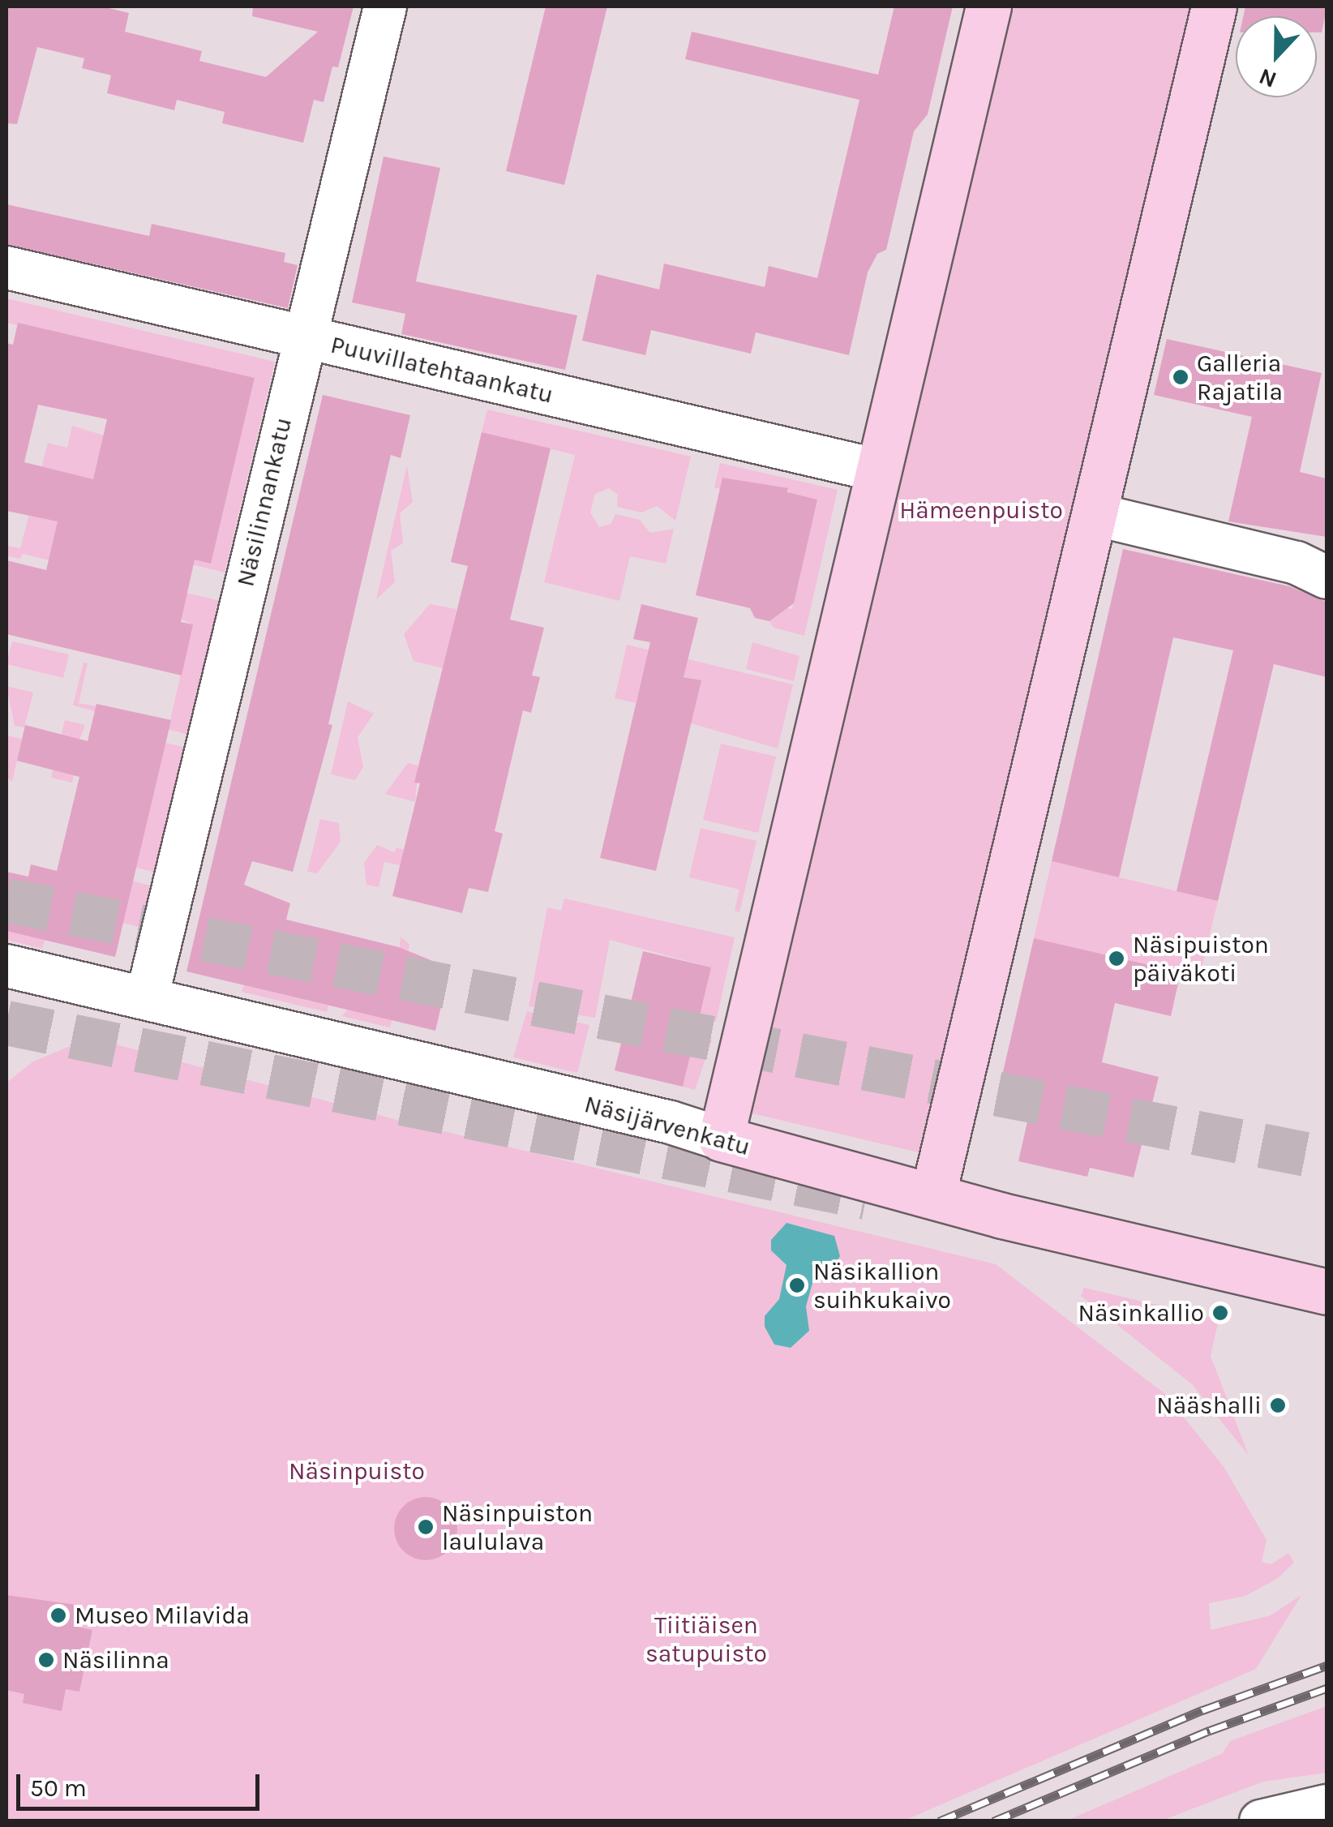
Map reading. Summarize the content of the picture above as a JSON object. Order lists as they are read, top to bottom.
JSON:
{
  "streets": {
    "main road": ["Näsijärvenkatu"],
    "street": ["Puuvillatehtaankatu", "Näsilinnankatu"]
  },
  "crossings": [
    ["Puuvillatehtaankatu", "Näsilinnankatu"],
    ["Näsilinnankatu", "Näsijärvenkatu"]
  ],
  "parks": ["Hämeenpuisto", "Näsinpuisto", "Tiitiäisen satupuisto"],
  "places": [
    "Galleria Rajatila",
    "Näsipuiston päiväkoti",
    "Näsikallion suihkukaivo",
    "Näsinkallio",
    "Nääshalli",
    "Näsinpuiston laululava",
    "Museo Milavida",
    "Näsilinna"
  ],
  "scale_bar": "50 m",
  "north": "bottom"
}
